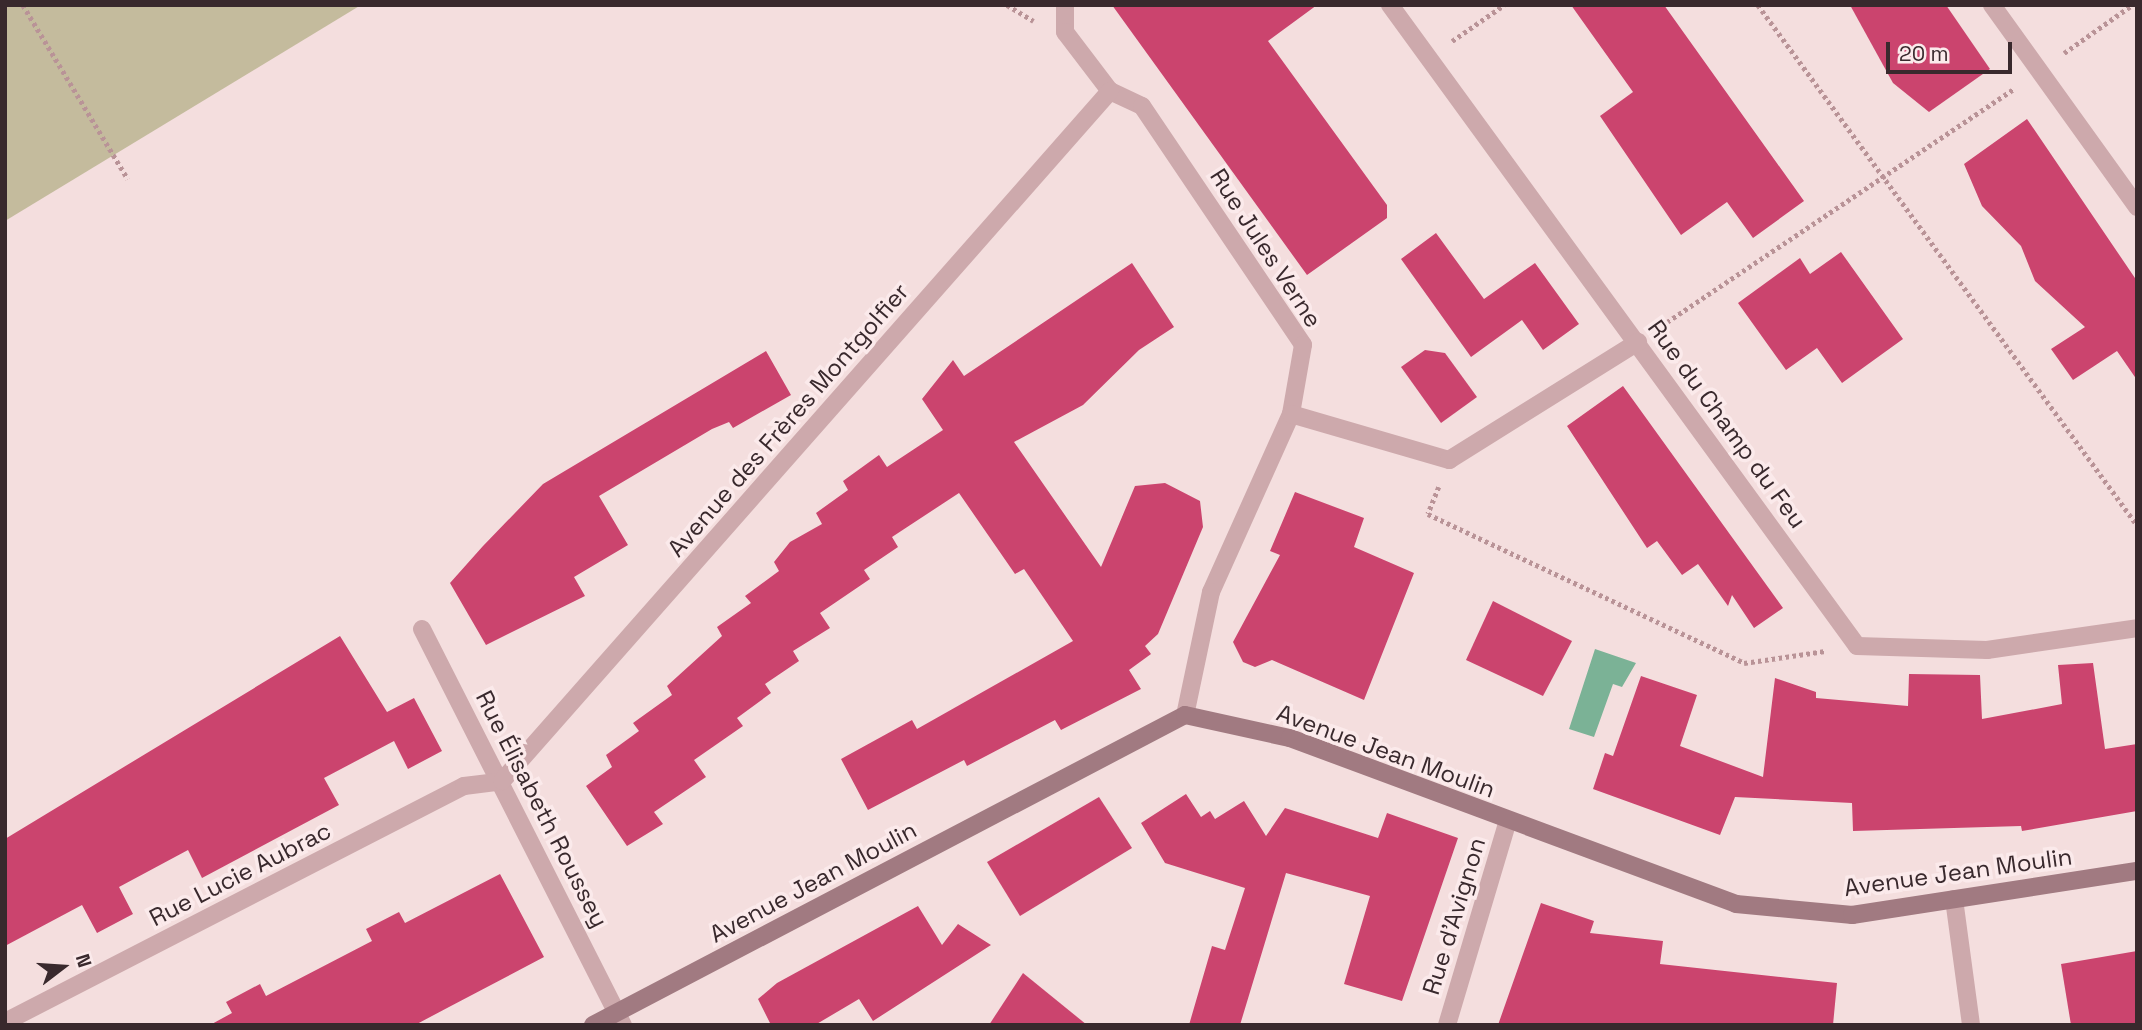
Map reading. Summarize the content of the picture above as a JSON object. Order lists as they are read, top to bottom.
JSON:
{
  "streets": {
    "main road": ["Avenue Jean Moulin"],
    "street": [
      "Rue Jules Verne",
      "Avenue des Frères Montgolfier",
      "Rue du Champ du Feu",
      "Rue Élisabeth Roussey",
      "Rue Lucie Aubrac",
      "Rue d'Avignon"
    ]
  },
  "crossings": [
    ["Rue Jules Verne", "Avenue des Frères Montgolfier"],
    ["Rue Jules Verne", "Avenue Jean Moulin"],
    ["Avenue des Frères Montgolfier", "Rue Élisabeth Roussey"],
    ["Avenue des Frères Montgolfier", "Rue Lucie Aubrac"],
    ["Avenue Jean Moulin", "Rue Élisabeth Roussey"],
    ["Avenue Jean Moulin", "Rue d'Avignon"],
    ["Rue Élisabeth Roussey", "Rue Lucie Aubrac"]
  ],
  "scale_bar": "20 m",
  "north": "right"
}
